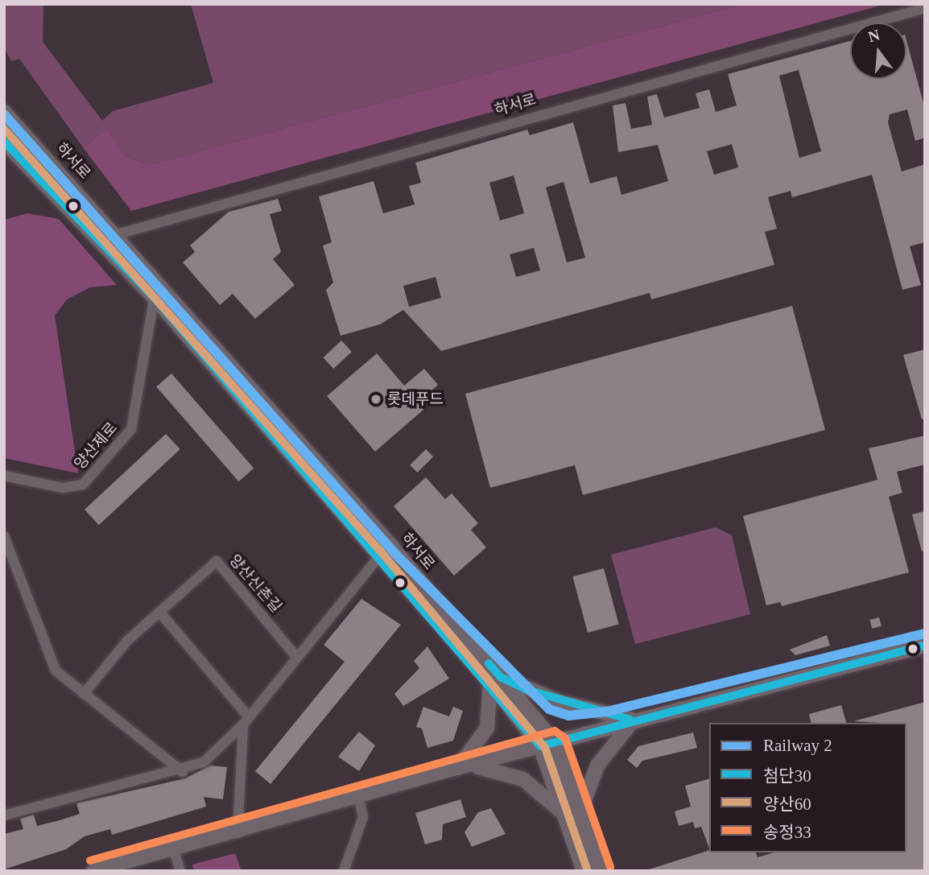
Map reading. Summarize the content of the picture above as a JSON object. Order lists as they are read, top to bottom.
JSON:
{
  "streets": {
    "main road": ["하서로"],
    "street": ["양산제로", "양산신촌길"]
  },
  "crossings": [
    ["하서로", "양산제로"]
  ],
  "places": ["롯데푸드"],
  "lines": [
    "rail line 2",
    "transit line 양산60",
    "transit line 첨단30",
    "transit line 송정33"
  ],
  "legend": [
    "Railway 2",
    "첨단30",
    "양산60",
    "송정33"
  ],
  "north": "top"
}
